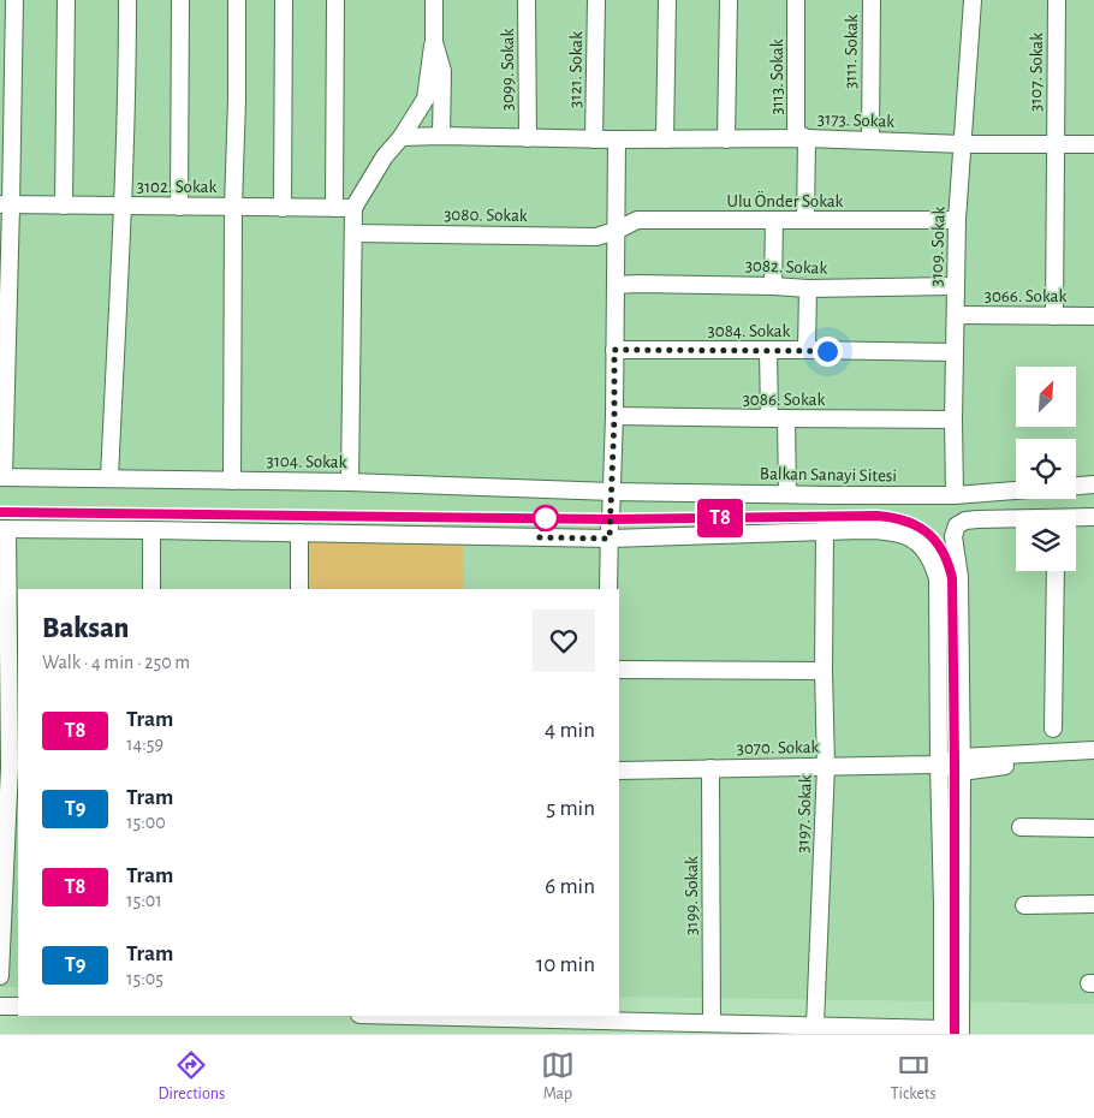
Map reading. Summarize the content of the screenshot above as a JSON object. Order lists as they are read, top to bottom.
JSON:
{
  "streets": {
    "street": [
      "3111. Sokak",
      "3099. Sokak",
      "3121. Sokak",
      "3107. Sokak",
      "3113. Sokak",
      "3173. Sokak",
      "3102. Sokak",
      "Ulu Önder Sokak",
      "3080. Sokak",
      "3109. Sokak",
      "3082. Sokak",
      "3066. Sokak",
      "3084. Sokak",
      "3086. Sokak",
      "3104. Sokak",
      "Balkan Sanayi Sitesi",
      "3070. Sokak",
      "3197. Sokak",
      "3199. Sokak"
    ]
  },
  "crossings": [
    ["3111. Sokak", "3173. Sokak"],
    ["3099. Sokak", "3173. Sokak"],
    ["3121. Sokak", "3173. Sokak"],
    ["3107. Sokak", "3173. Sokak"],
    ["3107. Sokak", "3066. Sokak"],
    ["3113. Sokak", "3173. Sokak"],
    ["3113. Sokak", "Ulu Önder Sokak"],
    ["3173. Sokak", "3109. Sokak"],
    ["Ulu Önder Sokak", "3080. Sokak"],
    ["Ulu Önder Sokak", "3109. Sokak"],
    ["3109. Sokak", "3082. Sokak"],
    ["3109. Sokak", "3066. Sokak"],
    ["3109. Sokak", "3084. Sokak"],
    ["3109. Sokak", "3086. Sokak"],
    ["3109. Sokak", "Balkan Sanayi Sitesi"],
    ["3104. Sokak", "Balkan Sanayi Sitesi"],
    ["3070. Sokak", "3197. Sokak"],
    ["3070. Sokak", "3199. Sokak"]
  ],
  "lines": ["tram line T8"],
  "north": "top right",
  "page": {
    "on_map": "T8",
    "heading": ["Baksan", "Walk · 4 min · 250 m"],
    "list": [
      {
        "mark": "T8",
        "name": "Tram",
        "note": "14:59",
        "value": "4 min"
      },
      {
        "mark": "T9",
        "name": "Tram",
        "note": "15:00",
        "value": "5 min"
      },
      {
        "mark": "T8",
        "name": "Tram",
        "note": "15:01",
        "value": "6 min"
      },
      {
        "mark": "T9",
        "name": "Tram",
        "note": "15:05",
        "value": "10 min"
      }
    ],
    "tabs": ["Directions", "Map", "Tickets"]
  }
}
